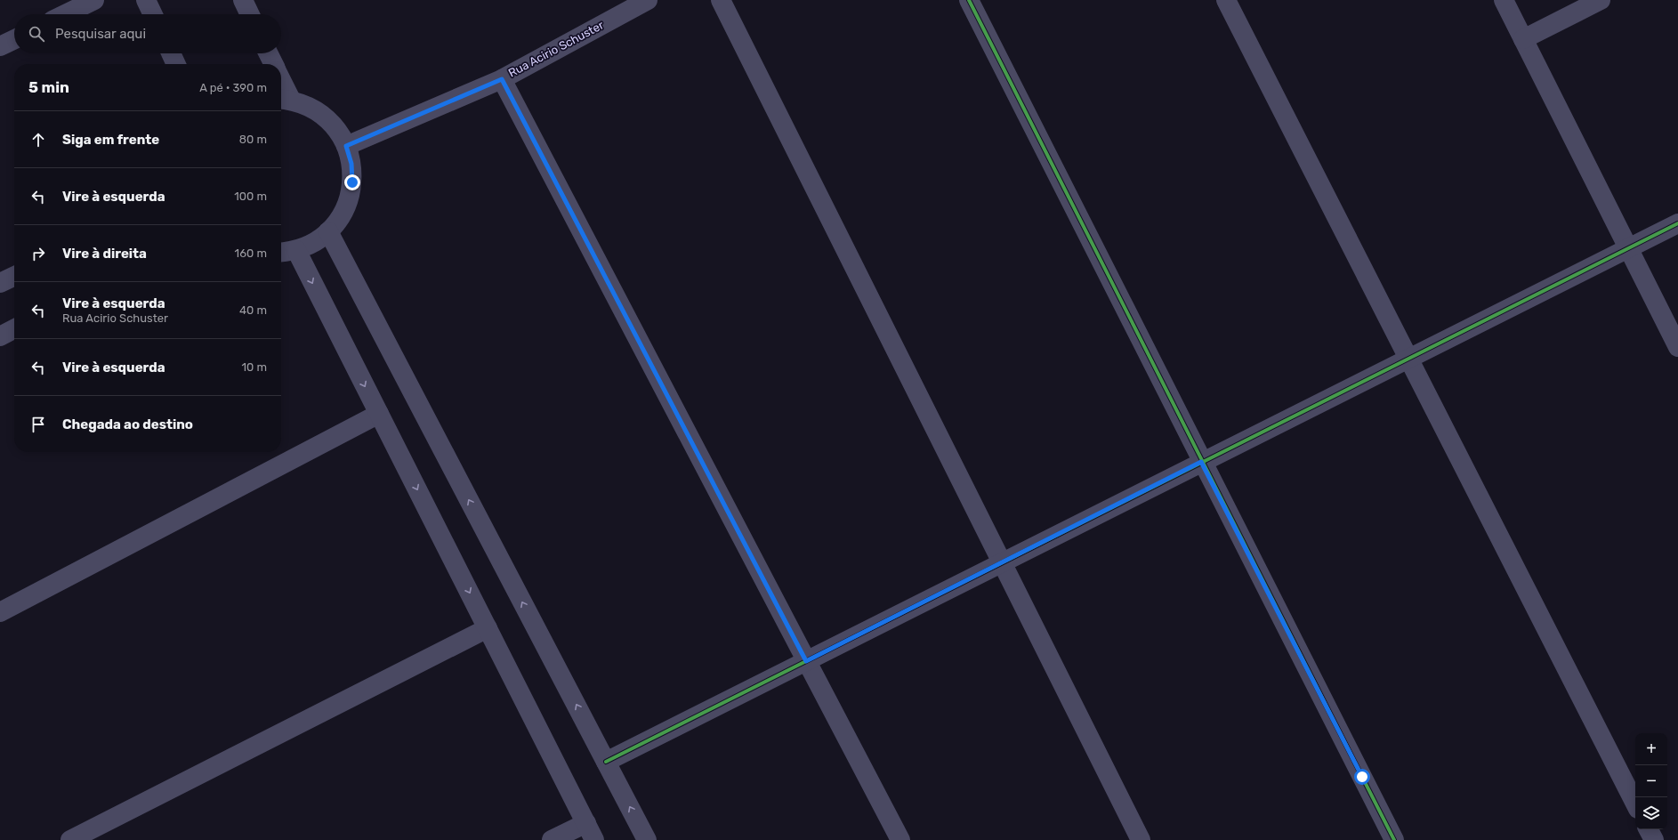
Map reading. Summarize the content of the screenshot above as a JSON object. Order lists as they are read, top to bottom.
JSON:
{
  "streets": {
    "street": ["Rua Acirio Schuster"]
  },
  "page": {
    "search": "Pesquisar aqui",
    "heading": ["5 min", "A pé · 390 m"],
    "list": [
      ["Siga em frente", "80 m"],
      ["Vire à esquerda", "100 m"],
      ["Vire à direita", "160 m"],
      ["Vire à esquerda", "Rua Acirio Schuster", "40 m"],
      ["Vire à esquerda", "10 m"],
      "Chegada ao destino"
    ],
    "map_buttons": ["+", "−"]
  }
}
